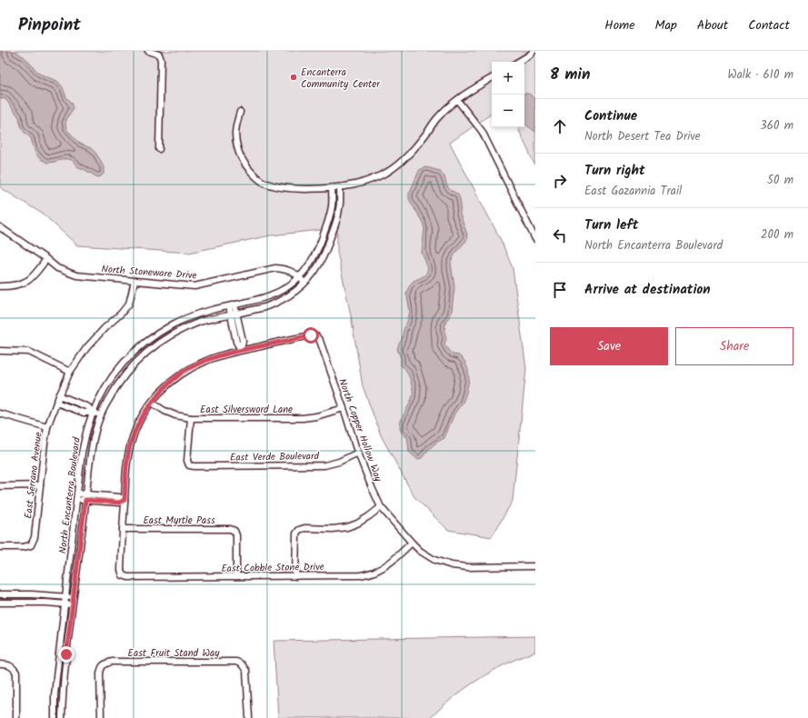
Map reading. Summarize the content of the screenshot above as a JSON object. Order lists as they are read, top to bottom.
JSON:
{
  "streets": {
    "street": [
      "North Stoneware Drive",
      "East Silversword Lane",
      "North Copper Hollow Way",
      "East Verde Boulevard",
      "East Serrano Avenue",
      "North Encanterra Boulevard",
      "East Myrtle Pass",
      "East Cobble Stone Drive",
      "East Fruit Stand Way"
    ]
  },
  "crossings": [
    ["North Stoneware Drive", "East Serrano Avenue"],
    ["North Stoneware Drive", "North Encanterra Boulevard"],
    ["East Silversword Lane", "North Copper Hollow Way"],
    ["East Silversword Lane", "East Verde Boulevard"],
    ["North Copper Hollow Way", "East Verde Boulevard"],
    ["North Copper Hollow Way", "East Cobble Stone Drive"],
    ["East Myrtle Pass", "East Cobble Stone Drive"]
  ],
  "places": ["Encanterra Community Center"],
  "page": {
    "header": "Pinpoint",
    "nav": [
      "Home",
      "Map",
      "About",
      "Contact"
    ],
    "heading": ["8 min", "Walk · 610 m"],
    "map_buttons": ["+", "−"],
    "list": [
      ["Continue", "North Desert Tea Drive", "360 m"],
      ["Turn right", "East Gazannia Trail", "50 m"],
      ["Turn left", "North Encanterra Boulevard", "200 m"],
      "Arrive at destination"
    ],
    "buttons": ["Save", "Share"]
  }
}
